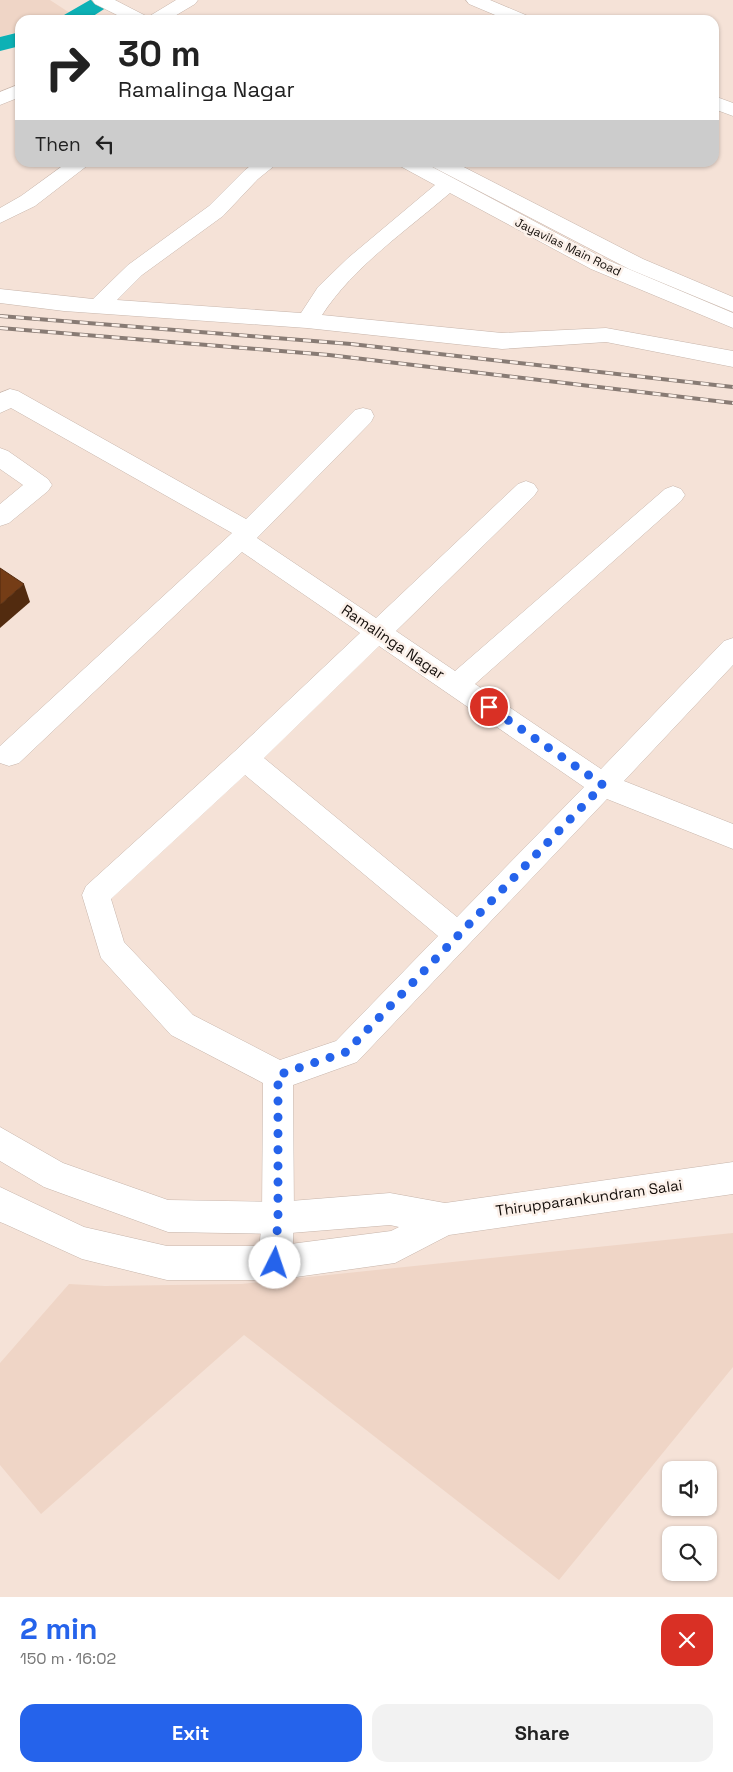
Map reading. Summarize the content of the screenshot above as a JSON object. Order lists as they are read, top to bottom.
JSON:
{
  "streets": {
    "street": ["Jayavilas Main Road", "Ramalinga Nagar", "Thirupparankundram Salai"]
  },
  "page": {
    "turn": ["30 m", "Ramalinga Nagar"],
    "then": "Then",
    "heading": ["2 min", "150 m · 16:02"],
    "buttons": ["Exit", "Share"]
  }
}
